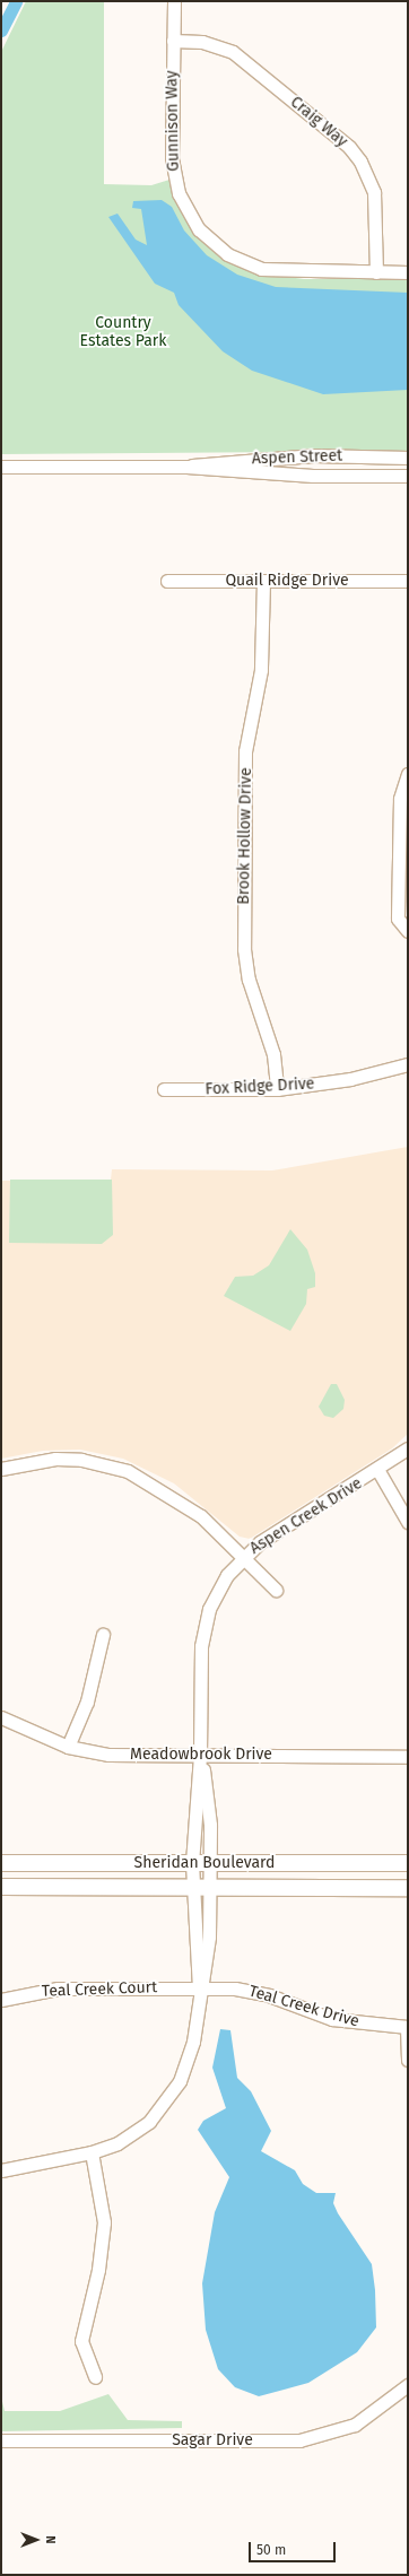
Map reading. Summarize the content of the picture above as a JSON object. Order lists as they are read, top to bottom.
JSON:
{
  "streets": {
    "main road": ["Sheridan Boulevard"],
    "street": [
      "Gunnison Way",
      "Craig Way",
      "Aspen Street",
      "Quail Ridge Drive",
      "Brook Hollow Drive",
      "Fox Ridge Drive",
      "Aspen Creek Drive",
      "Meadowbrook Drive",
      "Teal Creek Court",
      "Teal Creek Drive",
      "Sagar Drive"
    ]
  },
  "crossings": [
    ["Gunnison Way", "Craig Way"],
    ["Quail Ridge Drive", "Brook Hollow Drive"],
    ["Brook Hollow Drive", "Fox Ridge Drive"],
    ["Aspen Creek Drive", "Meadowbrook Drive"],
    ["Aspen Creek Drive", "Sheridan Boulevard"],
    ["Aspen Creek Drive", "Teal Creek Court"],
    ["Aspen Creek Drive", "Teal Creek Drive"],
    ["Teal Creek Court", "Teal Creek Drive"]
  ],
  "parks": ["Country Estates Park"],
  "scale_bar": "50 m",
  "north": "right"
}
